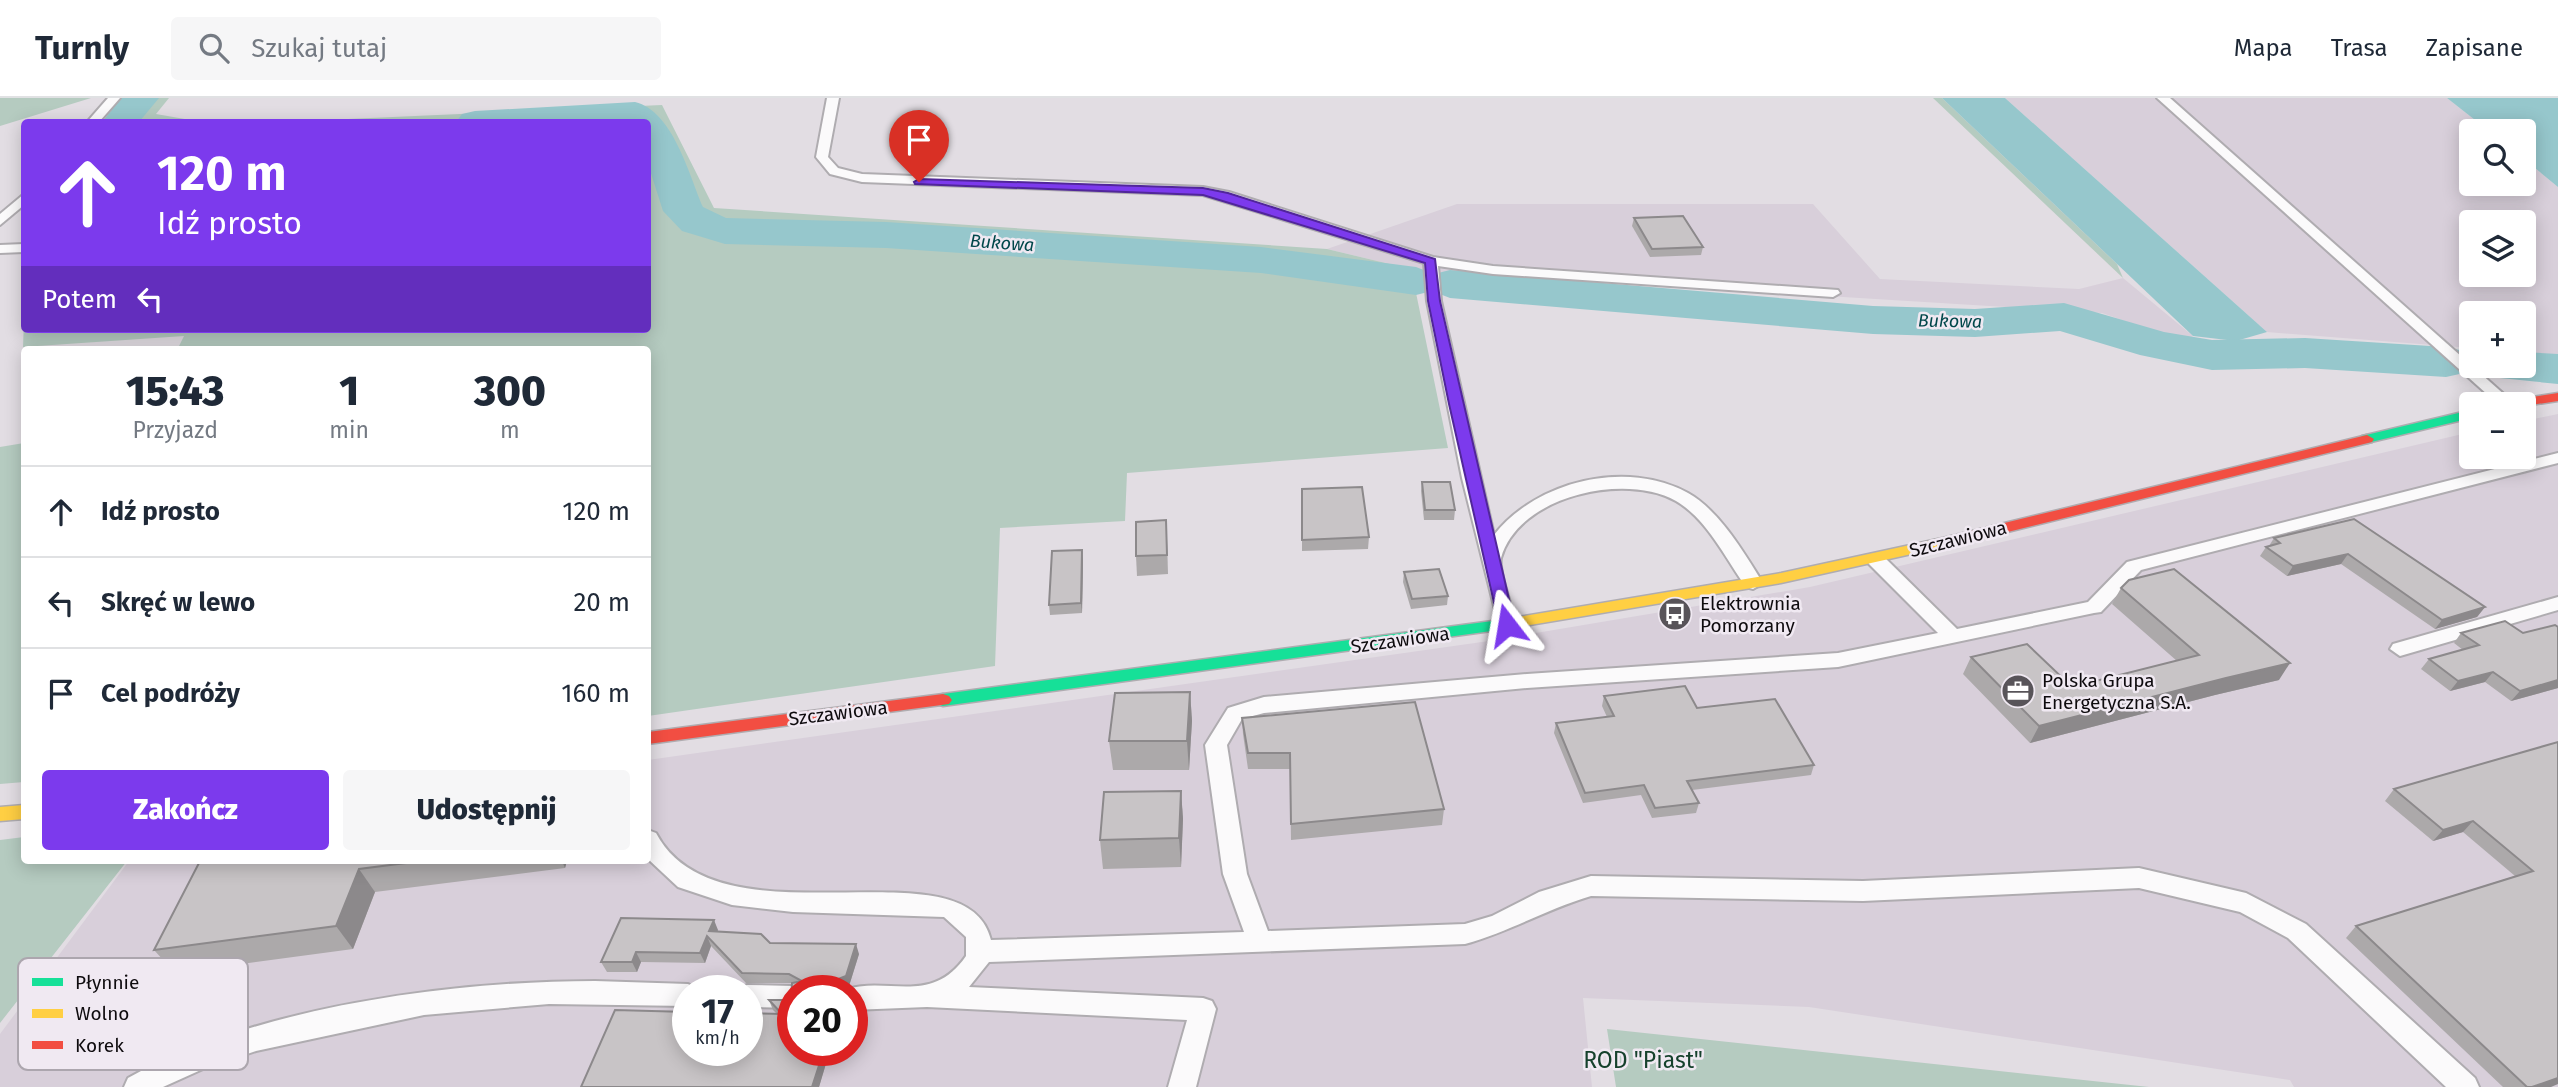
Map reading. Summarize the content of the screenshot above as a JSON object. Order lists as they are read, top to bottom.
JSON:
{
  "streets": {
    "street": ["Szczawiowa"]
  },
  "water": ["Bukowa"],
  "parks": ["ROD \"Piast\""],
  "places": {
    "bus stop": ["Elektrownia Pomorzany"],
    "office": ["Polska Grupa Energetyczna S.A."]
  },
  "legend": ["Płynnie", "Wolno", "Korek"],
  "page": {
    "header": "Turnly",
    "search": "Szukaj tutaj",
    "nav": ["Mapa", "Trasa", "Zapisane"],
    "map_buttons": ["+", "−"],
    "turn": ["120 m", "Idź prosto"],
    "then": "Potem",
    "eta": [
      "15:43",
      "Przyjazd",
      "1",
      "min",
      "300",
      "m"
    ],
    "list": [
      {
        "name": "Idź prosto",
        "value": "120 m"
      },
      {
        "name": "Skręć w lewo",
        "value": "20 m"
      },
      {
        "name": "Cel podróży",
        "value": "160 m"
      }
    ],
    "buttons": ["Zakończ", "Udostępnij"],
    "speed": "17 km/h",
    "limit": "20"
  }
}
